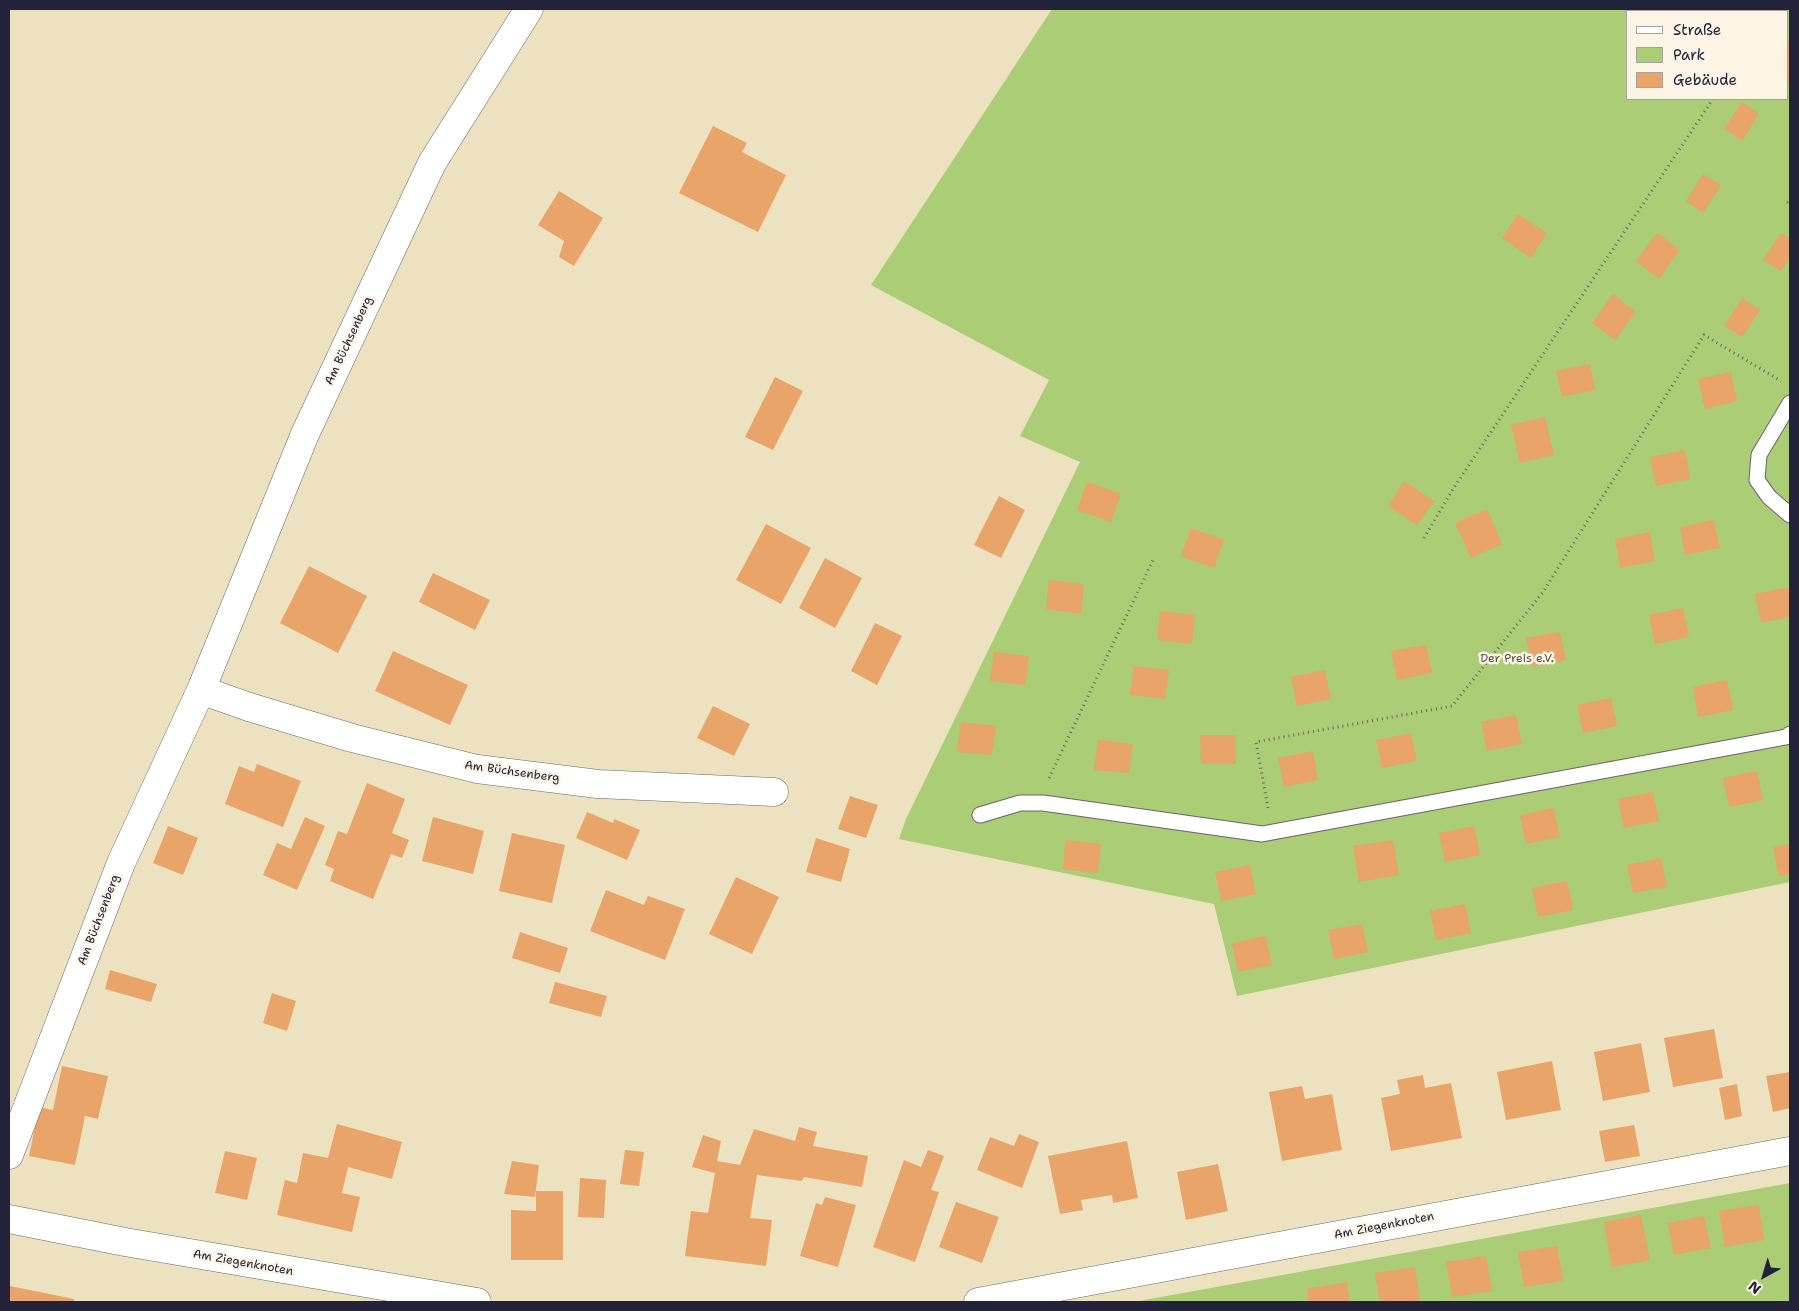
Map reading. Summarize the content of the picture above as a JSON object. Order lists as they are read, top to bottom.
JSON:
{
  "streets": {
    "street": ["Am Büchsenberg", "Am Ziegenknoten"]
  },
  "parks": ["Der Preis e.V."],
  "legend": ["Straße", "Park", "Gebäude"],
  "north": "bottom left"
}
